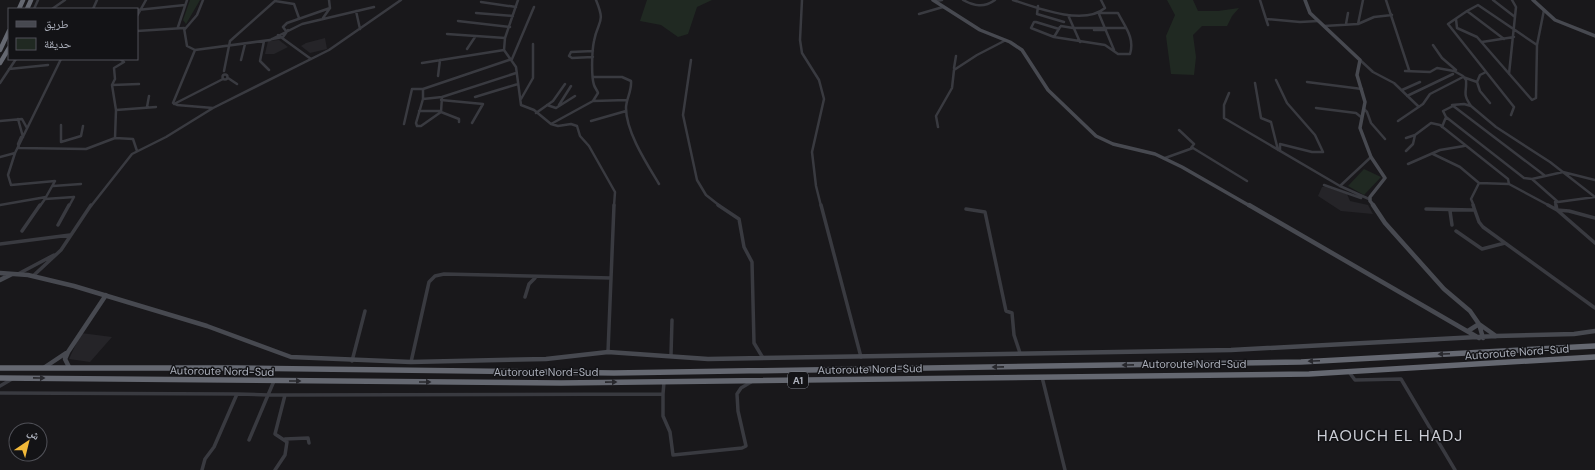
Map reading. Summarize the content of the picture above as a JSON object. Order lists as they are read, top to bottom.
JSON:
{
  "streets": {
    "highway": ["Autoroute Nord-Sud", "A1"]
  },
  "districts": ["HAOUCH EL HADJ"],
  "legend": ["طريق", "حديقة"],
  "north": "top right"
}
